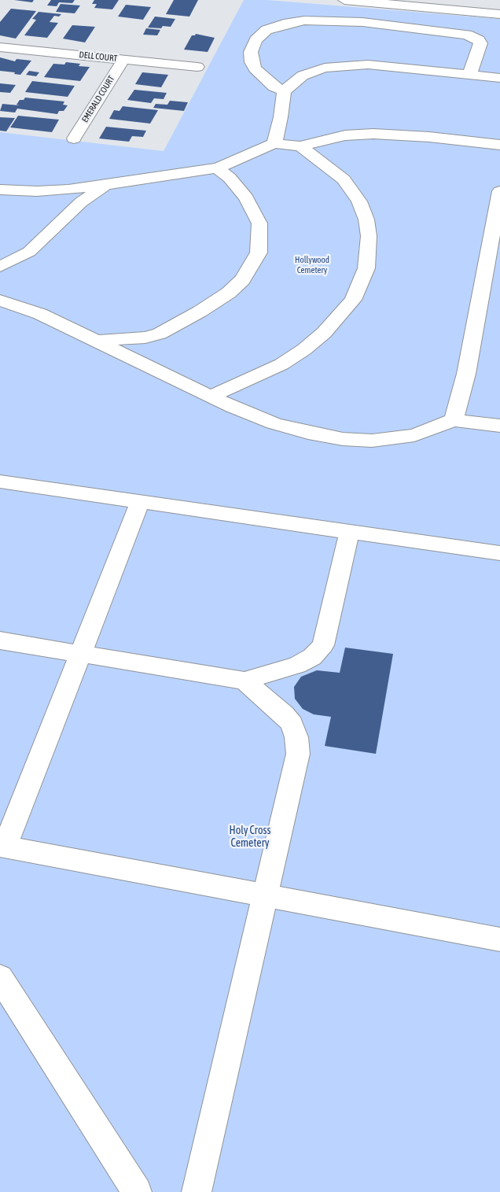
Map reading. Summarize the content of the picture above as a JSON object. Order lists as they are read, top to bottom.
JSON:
{
  "streets": {
    "street": ["DELL COURT", "EMERALD COURT"]
  },
  "crossings": [
    ["DELL COURT", "EMERALD COURT"]
  ],
  "parks": ["Hollywood Cemetery", "Holy Cross Cemetery"]
}
